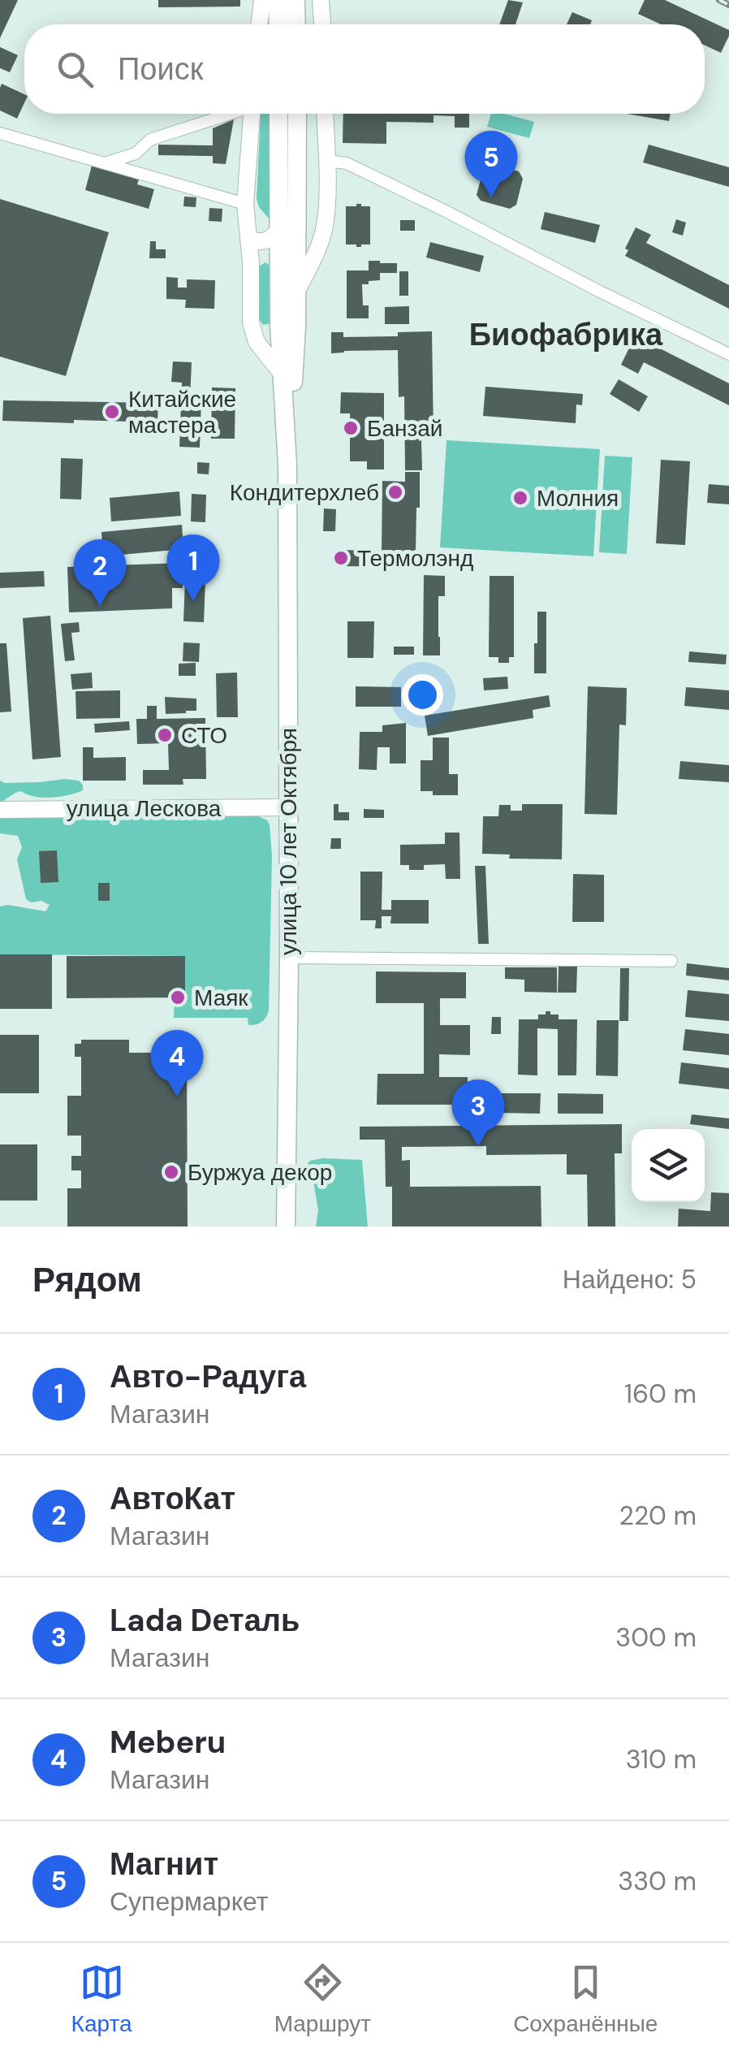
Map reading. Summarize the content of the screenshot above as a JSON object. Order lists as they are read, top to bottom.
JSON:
{
  "streets": {
    "main road": ["улица 10 лет Октября"],
    "street": ["улица Лескова"]
  },
  "crossings": [
    ["улица Лескова", "улица 10 лет Октября"]
  ],
  "districts": ["Биофабрика"],
  "places": [
    "Китайские мастера",
    "Банзай",
    "Кондитерхлеб",
    "Молния",
    "Термолэнд",
    "СТО",
    "Маяк",
    "Буржуа декор"
  ],
  "page": {
    "search": "Поиск",
    "pins": [
      "5",
      "1",
      "2",
      "4",
      "3"
    ],
    "heading": ["Рядом", "Найдено: 5"],
    "list": [
      {
        "mark": "1",
        "name": "Авто-Радуга",
        "note": "Магазин",
        "value": "160 m"
      },
      {
        "mark": "2",
        "name": "АвтоКат",
        "note": "Магазин",
        "value": "220 m"
      },
      {
        "mark": "3",
        "name": "Lada Dеталь",
        "note": "Магазин",
        "value": "300 m"
      },
      {
        "mark": "4",
        "name": "Meberu",
        "note": "Магазин",
        "value": "310 m"
      },
      {
        "mark": "5",
        "name": "Магнит",
        "note": "Супермаркет",
        "value": "330 m"
      }
    ],
    "nav": ["Карта", "Маршрут", "Сохранённые"]
  }
}
